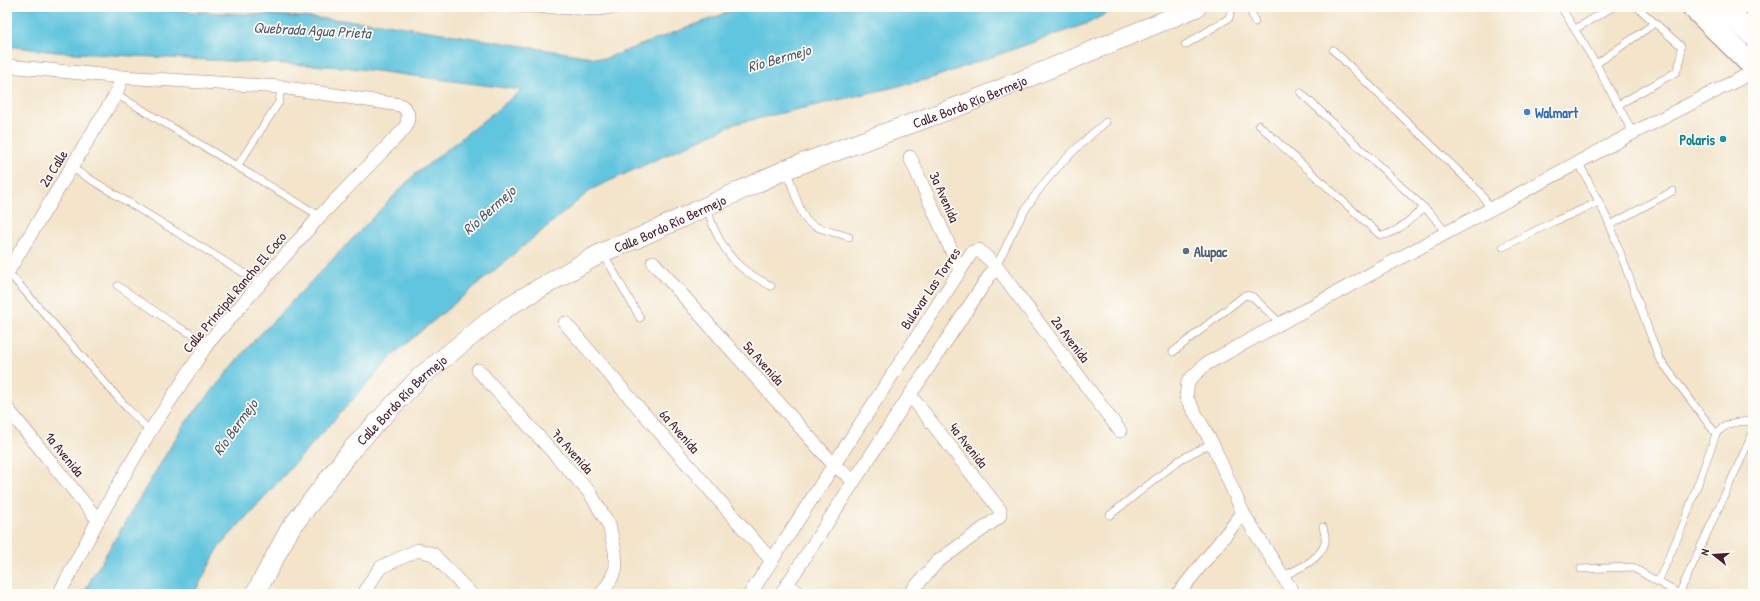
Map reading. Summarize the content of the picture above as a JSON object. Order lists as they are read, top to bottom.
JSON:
{
  "streets": {
    "main road": ["Calle Bordo Río Bermejo"],
    "street": [
      "2a Calle",
      "3a Avenida",
      "Bulevar Las Torres",
      "Calle Principal Rancho El Coco",
      "2a Avenida",
      "5a Avenida",
      "6a Avenida",
      "4a Avenida",
      "7a Avenida",
      "1a Avenida"
    ]
  },
  "crossings": [
    ["3a Avenida", "Bulevar Las Torres"],
    ["Bulevar Las Torres", "2a Avenida"],
    ["Bulevar Las Torres", "5a Avenida"],
    ["Bulevar Las Torres", "6a Avenida"],
    ["Calle Principal Rancho El Coco", "1a Avenida"]
  ],
  "water": ["Quebrada Agua Prieta", "Río Bermejo"],
  "places": ["Walmart", "Polaris", "Alupac"],
  "north": "left"
}
